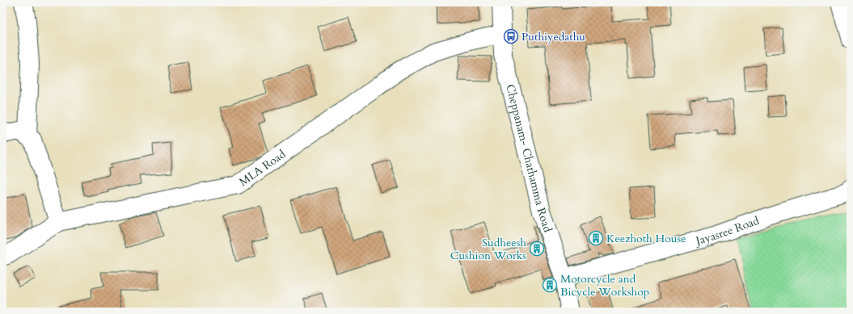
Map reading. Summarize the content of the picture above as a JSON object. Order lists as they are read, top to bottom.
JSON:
{
  "streets": {
    "street": ["Cheppanam- Chathamma Road", "MLA Road", "Jayasree Road"]
  },
  "crossings": [
    ["Cheppanam- Chathamma Road", "MLA Road"],
    ["Cheppanam- Chathamma Road", "Jayasree Road"]
  ],
  "places": {
    "bus stop": ["Puthiyedathu"],
    "building": ["Keezhoth House", "Sudheesh Cushion Works", "Motorcycle and Bicycle Workshop"]
  }
}
